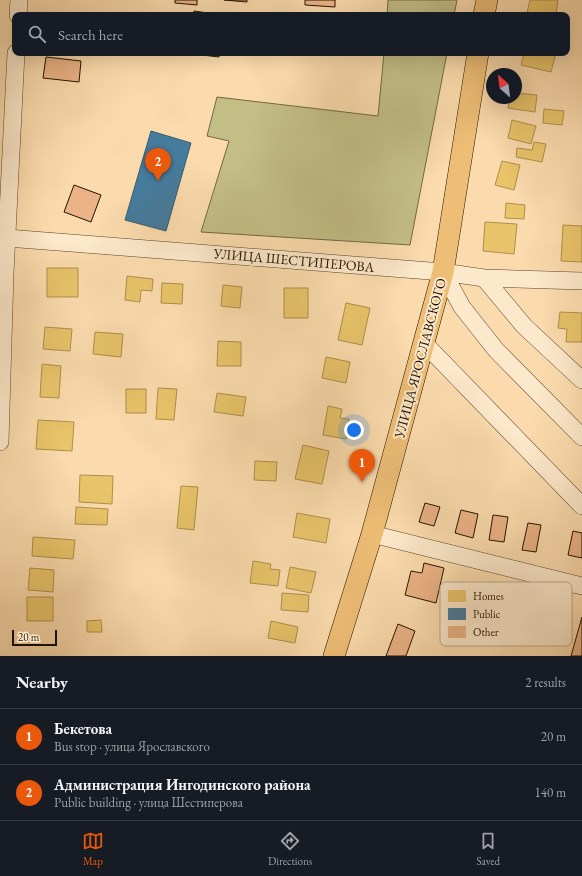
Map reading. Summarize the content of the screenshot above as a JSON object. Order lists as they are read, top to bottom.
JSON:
{
  "streets": {
    "main road": ["УЛИЦА ЯРОСЛАВСКОГО"],
    "street": ["УЛИЦА ШЕСТИПЕРОВА"]
  },
  "crossings": [
    ["УЛИЦА ШЕСТИПЕРОВА", "УЛИЦА ЯРОСЛАВСКОГО"]
  ],
  "legend": ["Homes", "Public", "Other"],
  "scale_bar": "20 m",
  "north": "top left",
  "page": {
    "search": "Search here",
    "pins": ["2", "1"],
    "scale": "20 m",
    "heading": ["Nearby", "2 results"],
    "list": [
      {
        "mark": "1",
        "name": "Бекетова",
        "note": "Bus stop · улица Ярославского",
        "value": "20 m"
      },
      {
        "mark": "2",
        "name": "Администрация Ингодинского района",
        "note": "Public building · улица Шестиперова",
        "value": "140 m"
      }
    ],
    "nav": ["Map", "Directions", "Saved"]
  }
}
